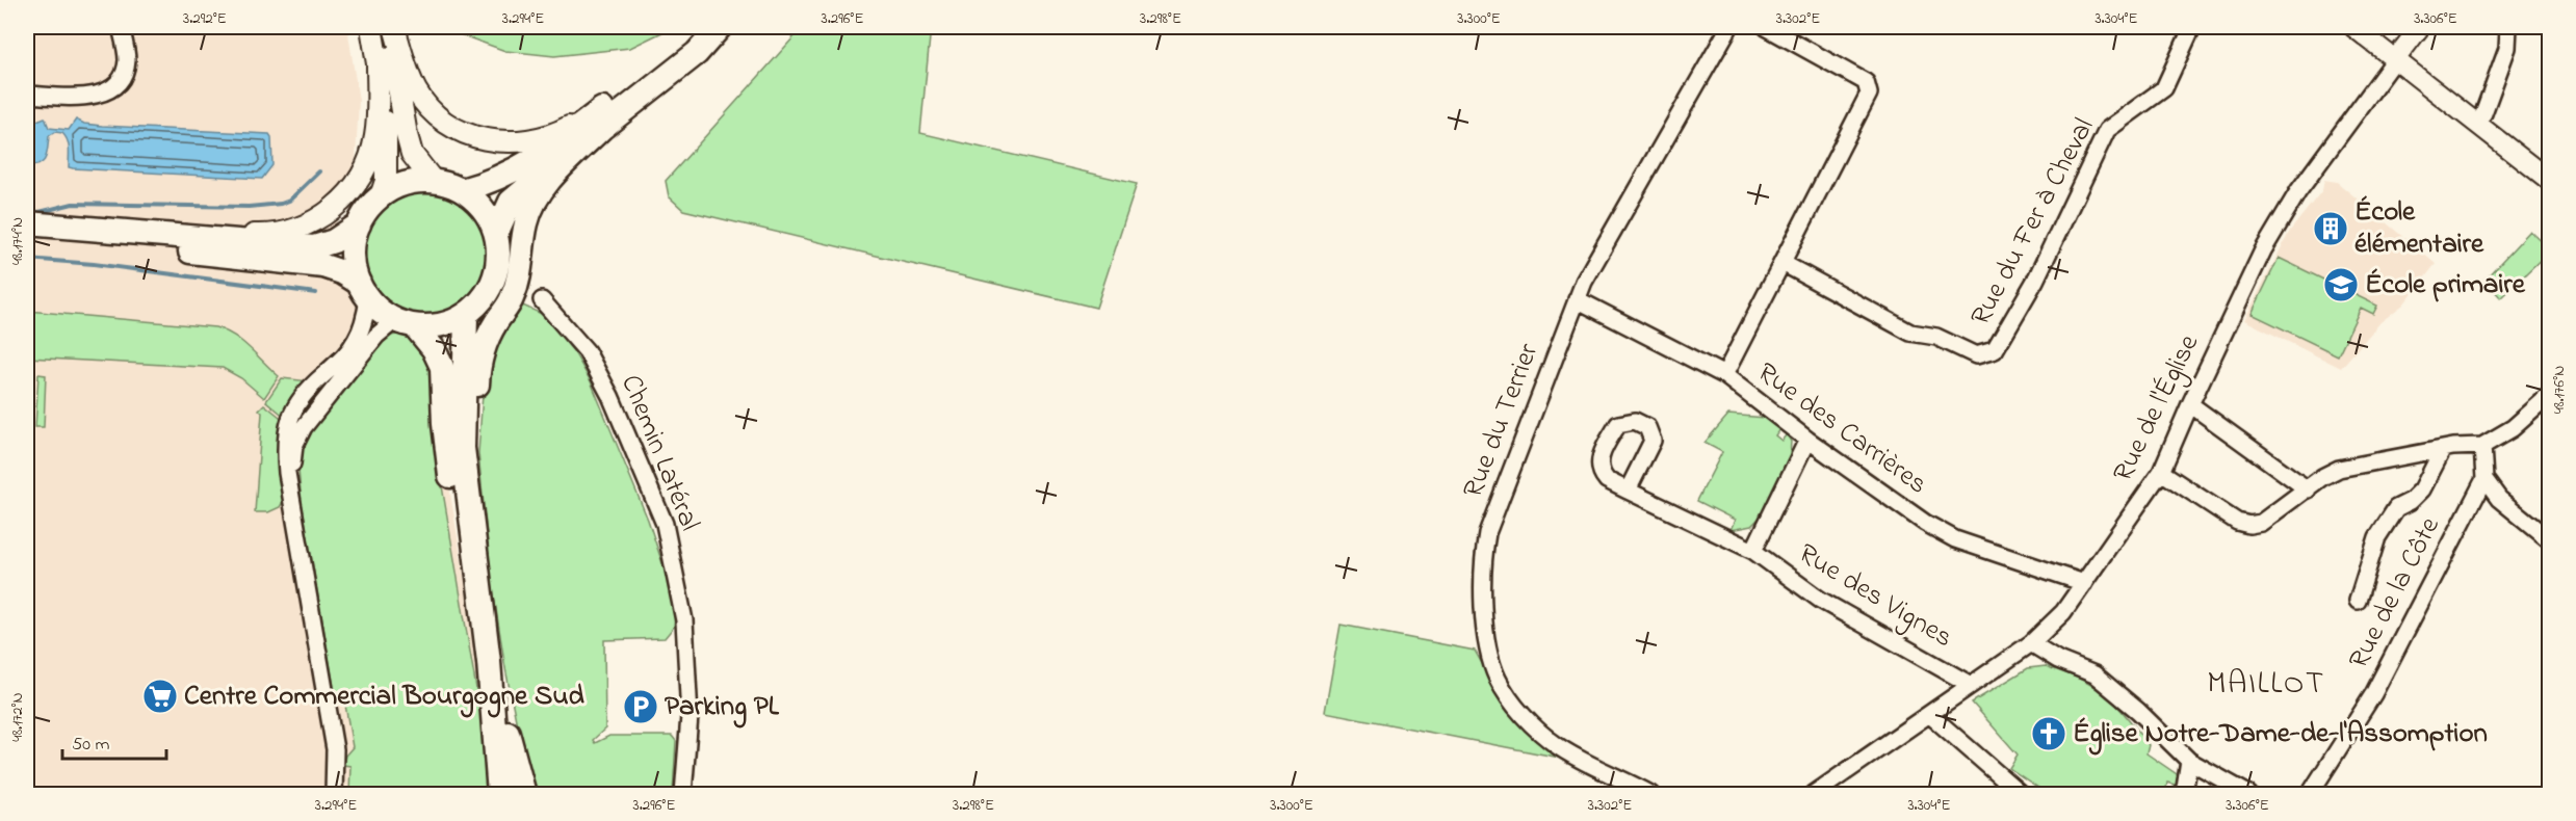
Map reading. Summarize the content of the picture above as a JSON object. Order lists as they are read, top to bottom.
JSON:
{
  "streets": {
    "street": [
      "Rue du Fer à Cheval",
      "Rue de l'Église",
      "Rue du Terrier",
      "Rue des Carrières",
      "Chemin Latéral",
      "Rue de la Côte",
      "Rue des Vignes"
    ]
  },
  "crossings": [
    ["Rue de l'Église", "Rue des Carrières"],
    ["Rue de l'Église", "Rue des Vignes"],
    ["Rue du Terrier", "Rue des Carrières"],
    ["Rue des Carrières", "Rue des Vignes"]
  ],
  "districts": ["MAILLOT"],
  "places": {
    "building": ["École élémentaire"],
    "school or university": ["École primaire"],
    "supermarket": ["Centre Commercial Bourgogne Sud"],
    "parking": ["Parking PL"],
    "church": ["Église Notre-Dame-de-l'Assomption"]
  },
  "scale_bar": "50 m",
  "coordinates": [
    "3.292°E",
    "3.294°E",
    "3.296°E",
    "3.298°E",
    "3.300°E",
    "3.302°E",
    "3.304°E",
    "3.306°E",
    "48.174°N",
    "48.176°N",
    "48.172°N"
  ]
}
